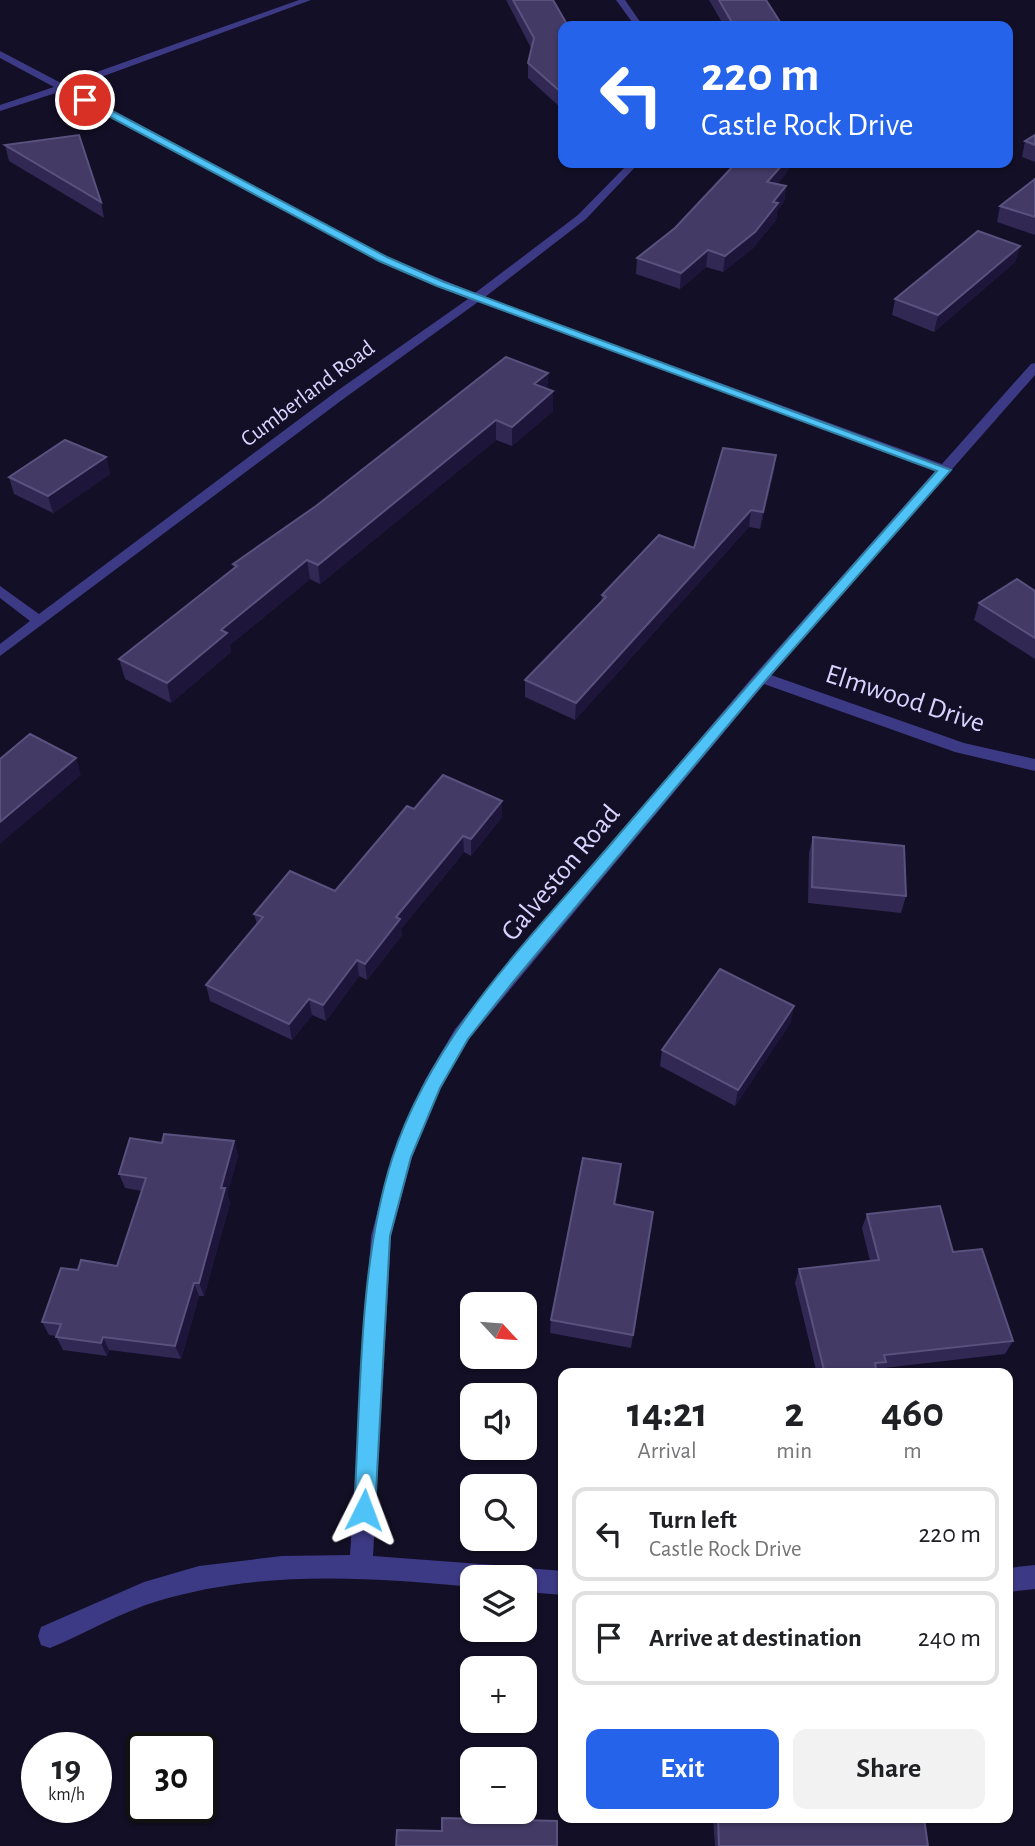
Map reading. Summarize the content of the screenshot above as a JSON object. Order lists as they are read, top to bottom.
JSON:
{
  "streets": {
    "street": ["Cumberland Road", "Elmwood Drive", "Galveston Road"]
  },
  "crossings": [
    ["Elmwood Drive", "Galveston Road"]
  ],
  "north": "bottom right",
  "page": {
    "turn": ["220 m", "Castle Rock Drive"],
    "map_buttons": ["+", "−"],
    "eta": [
      "14:21",
      "Arrival",
      "2",
      "min",
      "460",
      "m"
    ],
    "list": [
      {
        "name": "Turn left",
        "note": "Castle Rock Drive",
        "value": "220 m"
      },
      {
        "name": "Arrive at destination",
        "value": "240 m"
      }
    ],
    "buttons": ["Exit", "Share"],
    "speed": "19 km/h",
    "limit": "30"
  }
}
